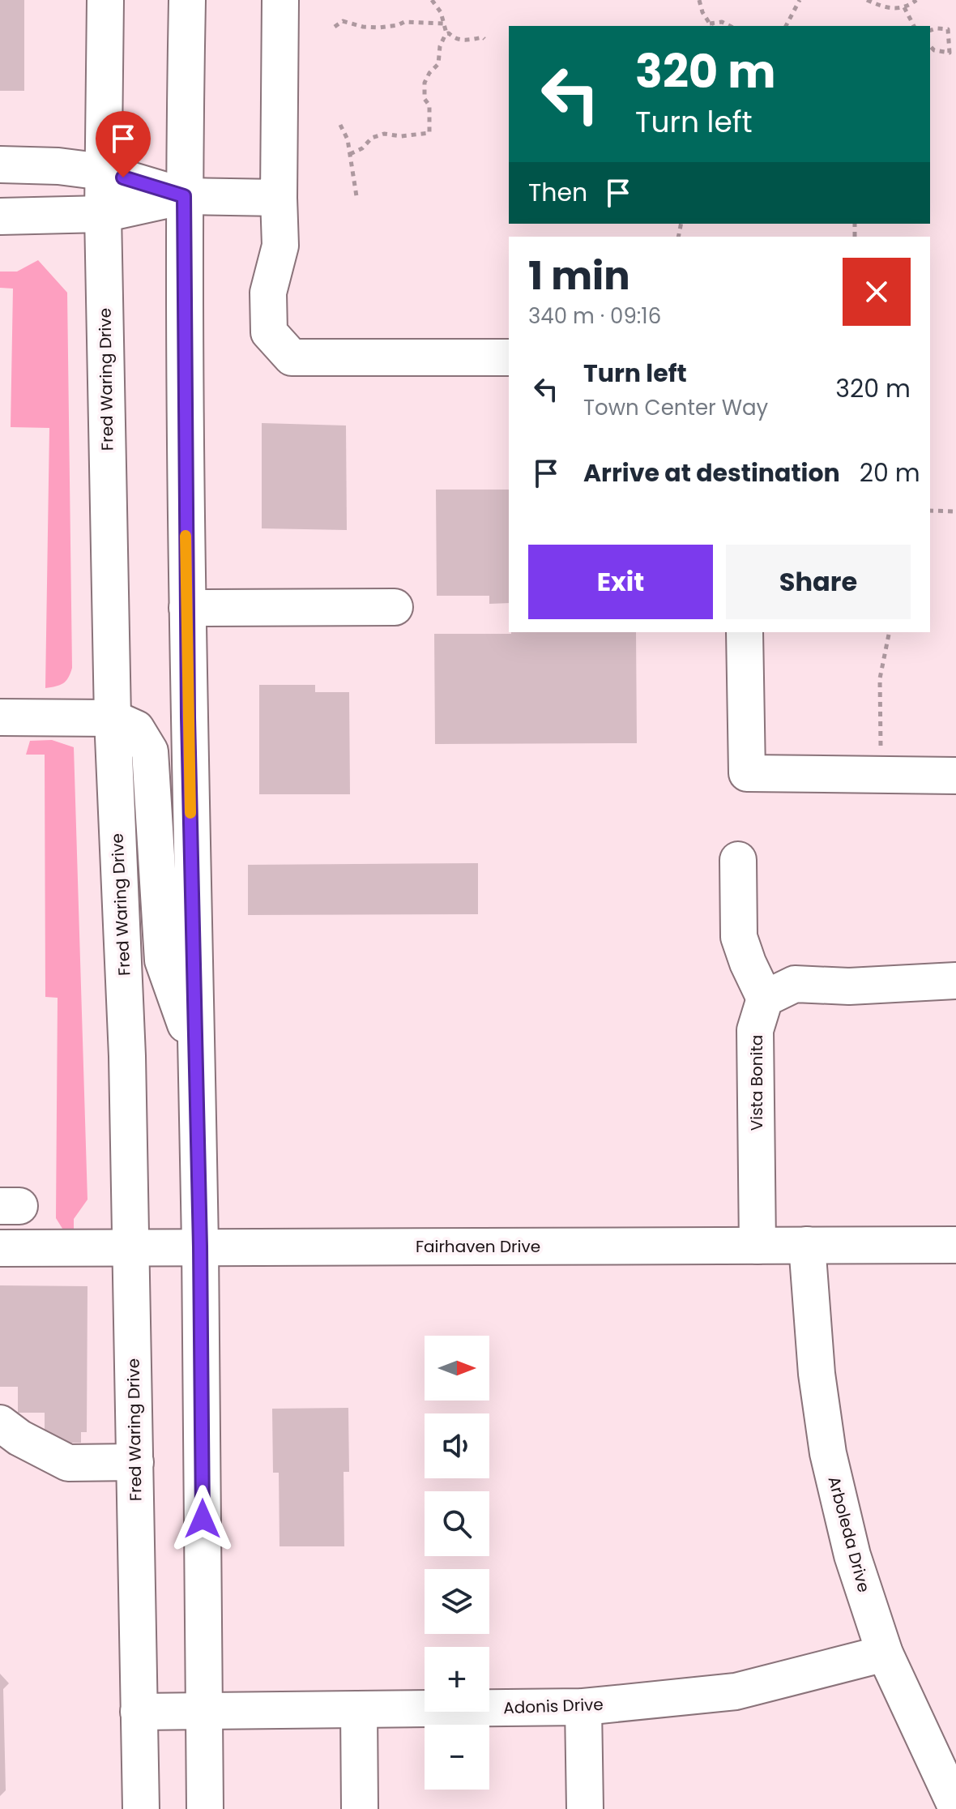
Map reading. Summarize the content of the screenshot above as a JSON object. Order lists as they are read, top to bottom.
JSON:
{
  "streets": {
    "main road": [
      "Fred Waring Drive",
      "Vista Bonita",
      "Fairhaven Drive",
      "Arboleda Drive",
      "Adonis Drive"
    ]
  },
  "crossings": [
    ["Fred Waring Drive", "Fairhaven Drive"],
    ["Fred Waring Drive", "Adonis Drive"],
    ["Vista Bonita", "Fairhaven Drive"],
    ["Fairhaven Drive", "Arboleda Drive"],
    ["Arboleda Drive", "Adonis Drive"]
  ],
  "north": "right",
  "page": {
    "turn": ["320 m", "Turn left"],
    "then": "Then",
    "heading": ["1 min", "340 m · 09:16"],
    "list": [
      {
        "name": "Turn left",
        "note": "Town Center Way",
        "value": "320 m"
      },
      {
        "name": "Arrive at destination",
        "value": "20 m"
      }
    ],
    "buttons": ["Exit", "Share"],
    "map_buttons": ["+", "−"]
  }
}
